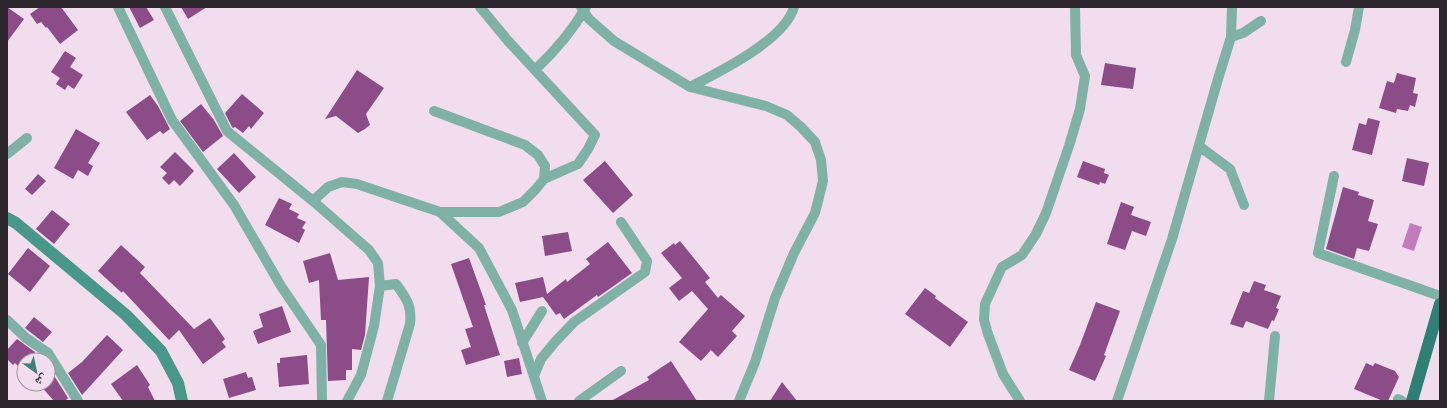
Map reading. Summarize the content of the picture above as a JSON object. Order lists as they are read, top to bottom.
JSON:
{
  "north": "bottom right"
}
